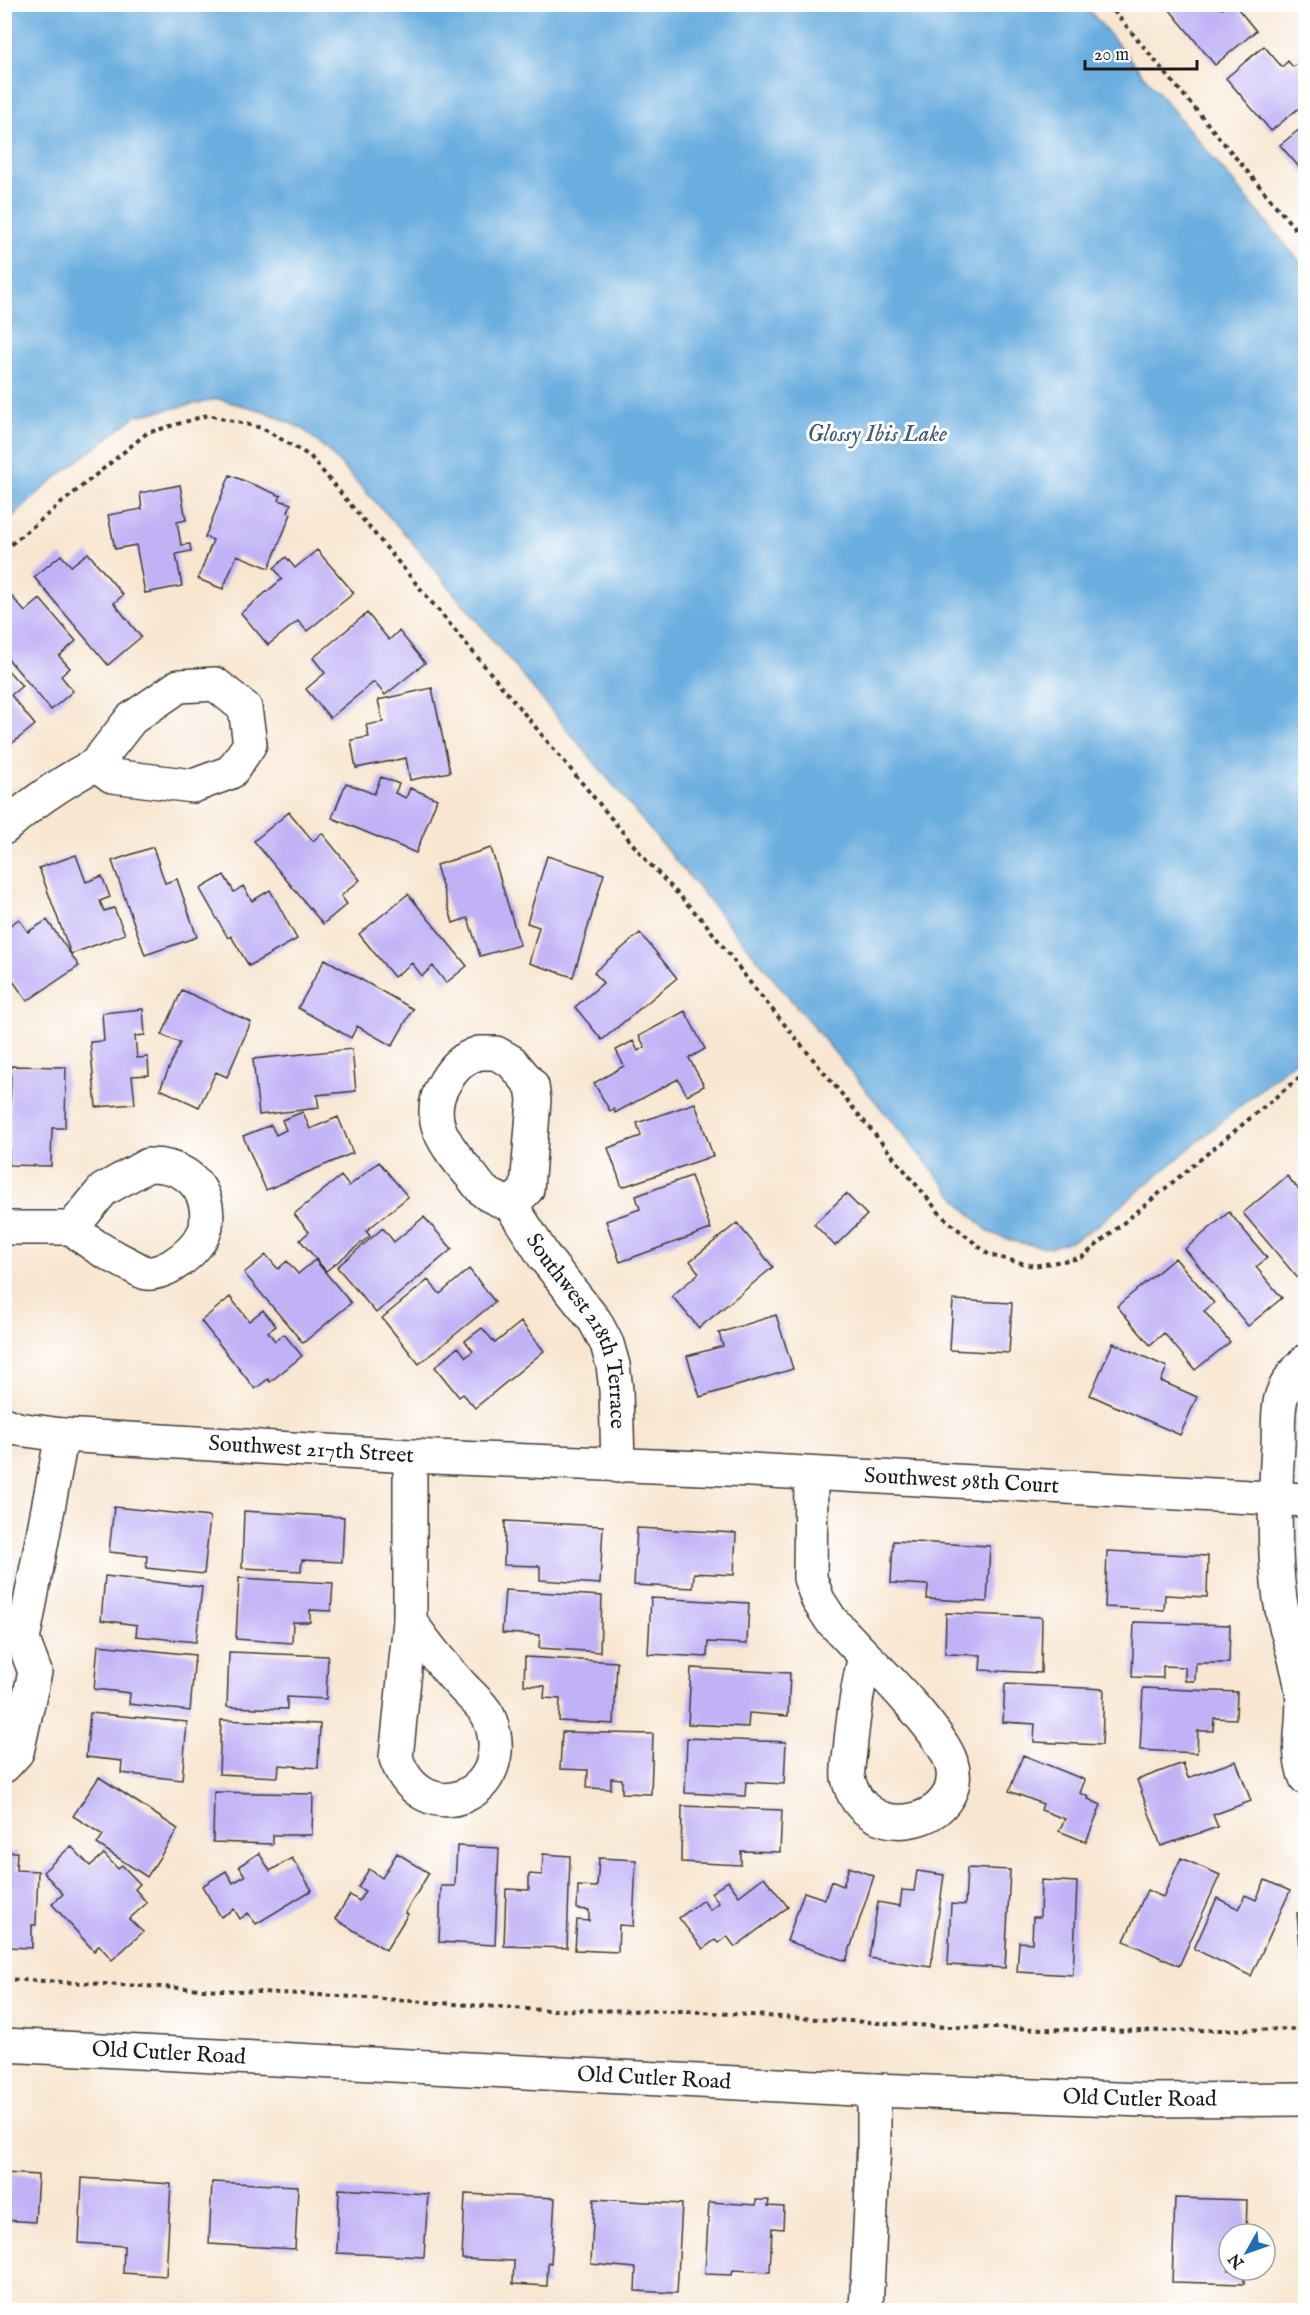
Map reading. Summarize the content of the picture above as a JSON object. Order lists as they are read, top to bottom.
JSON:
{
  "streets": {
    "street": [
      "Southwest 218th Terrace",
      "Southwest 217th Street",
      "Southwest 98th Court",
      "Old Cutler Road"
    ]
  },
  "crossings": [
    ["Southwest 218th Terrace", "Southwest 217th Street"],
    ["Southwest 218th Terrace", "Southwest 98th Court"],
    ["Southwest 217th Street", "Southwest 98th Court"]
  ],
  "water": ["Glossy Ibis Lake"],
  "scale_bar": "20 m",
  "north": "bottom left"
}
